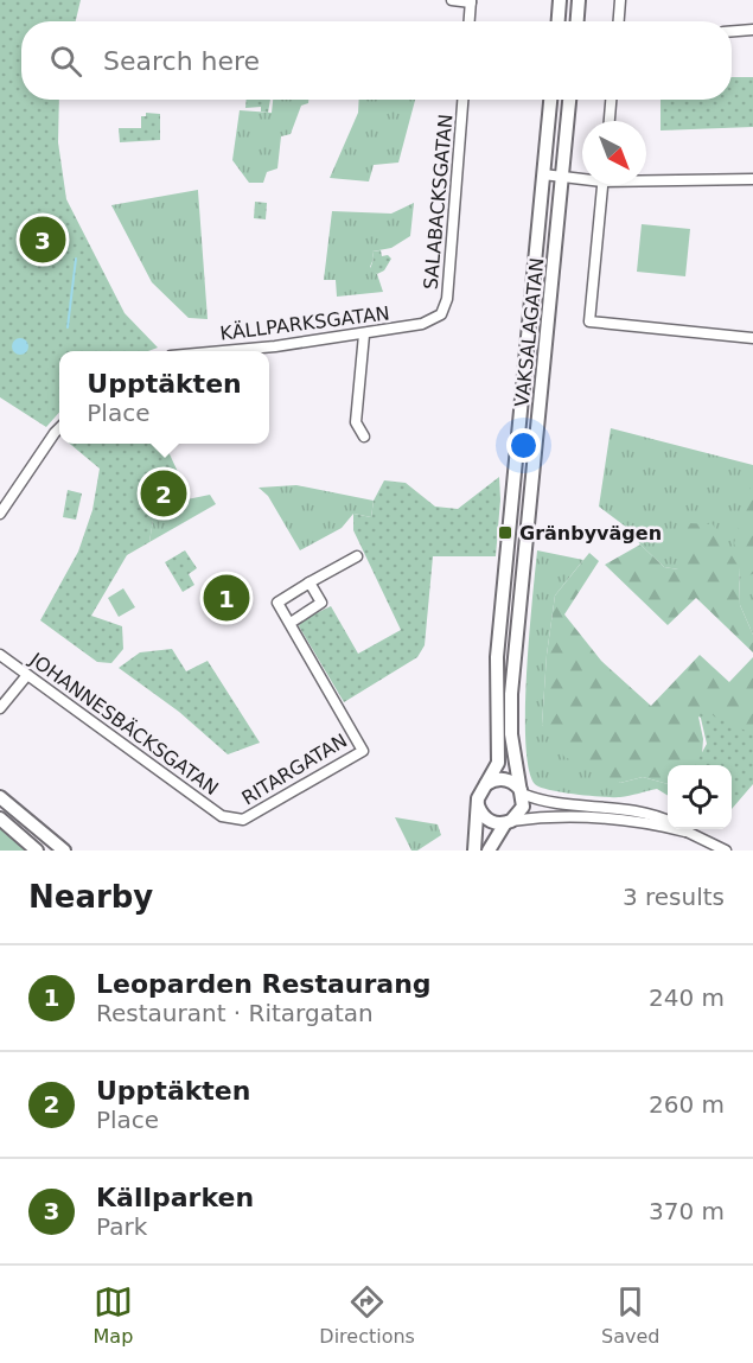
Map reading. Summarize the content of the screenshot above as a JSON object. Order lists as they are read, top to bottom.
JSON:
{
  "streets": {
    "main road": ["VAKSALAGATAN"],
    "street": [
      "SALABACKSGATAN",
      "KÄLLPARKSGATAN",
      "JOHANNESBÄCKSGATAN",
      "RITARGATAN"
    ]
  },
  "crossings": [
    ["SALABACKSGATAN", "KÄLLPARKSGATAN"],
    ["JOHANNESBÄCKSGATAN", "RITARGATAN"]
  ],
  "places": {
    "transit": ["Gränbyvägen"]
  },
  "north": "bottom right",
  "page": {
    "search": "Search here",
    "pins": ["3", "2", "1"],
    "popup": ["Upptäkten", "Place"],
    "heading": ["Nearby", "3 results"],
    "list": [
      {
        "mark": "1",
        "name": "Leoparden Restaurang",
        "note": "Restaurant · Ritargatan",
        "value": "240 m"
      },
      {
        "mark": "2",
        "name": "Upptäkten",
        "note": "Place",
        "value": "260 m"
      },
      {
        "mark": "3",
        "name": "Källparken",
        "note": "Park",
        "value": "370 m"
      }
    ],
    "nav": ["Map", "Directions", "Saved"]
  }
}
